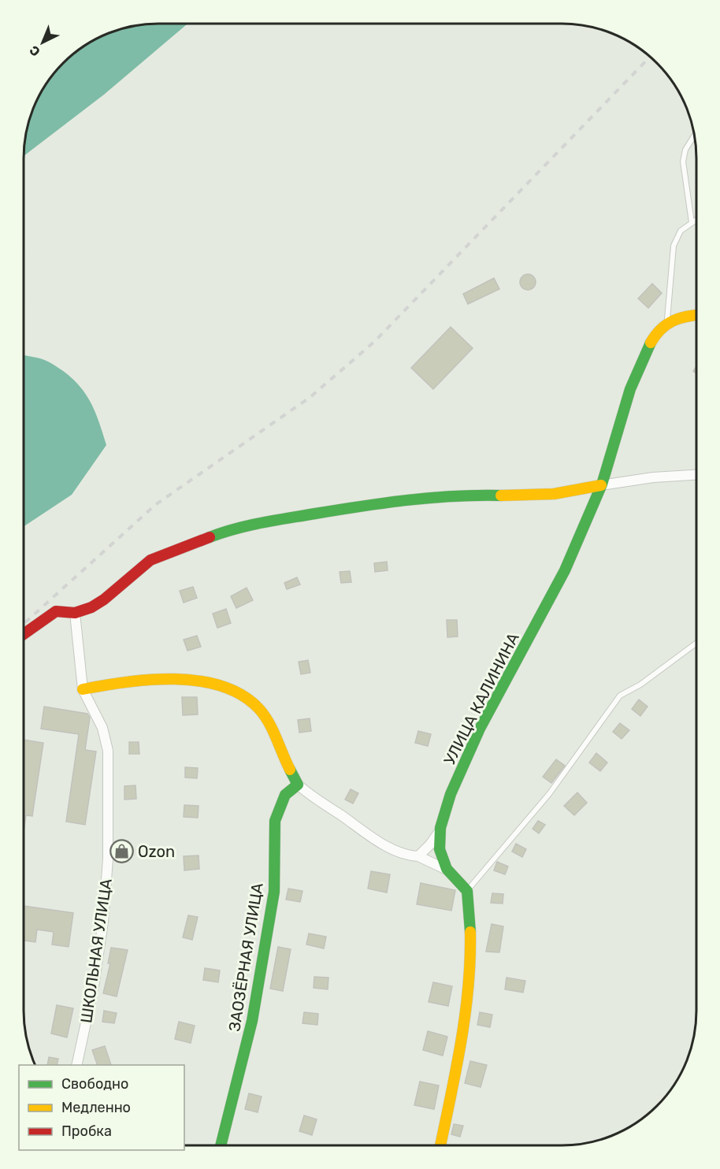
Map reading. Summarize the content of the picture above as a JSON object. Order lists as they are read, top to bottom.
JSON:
{
  "streets": {
    "street": ["УЛИЦА КАЛИНИНА", "ШКОЛЬНАЯ УЛИЦА", "ЗАОЗЁРНАЯ УЛИЦА"]
  },
  "places": {
    "shop": ["Ozon"]
  },
  "legend": ["Свободно", "Медленно", "Пробка"],
  "north": "bottom left"
}
